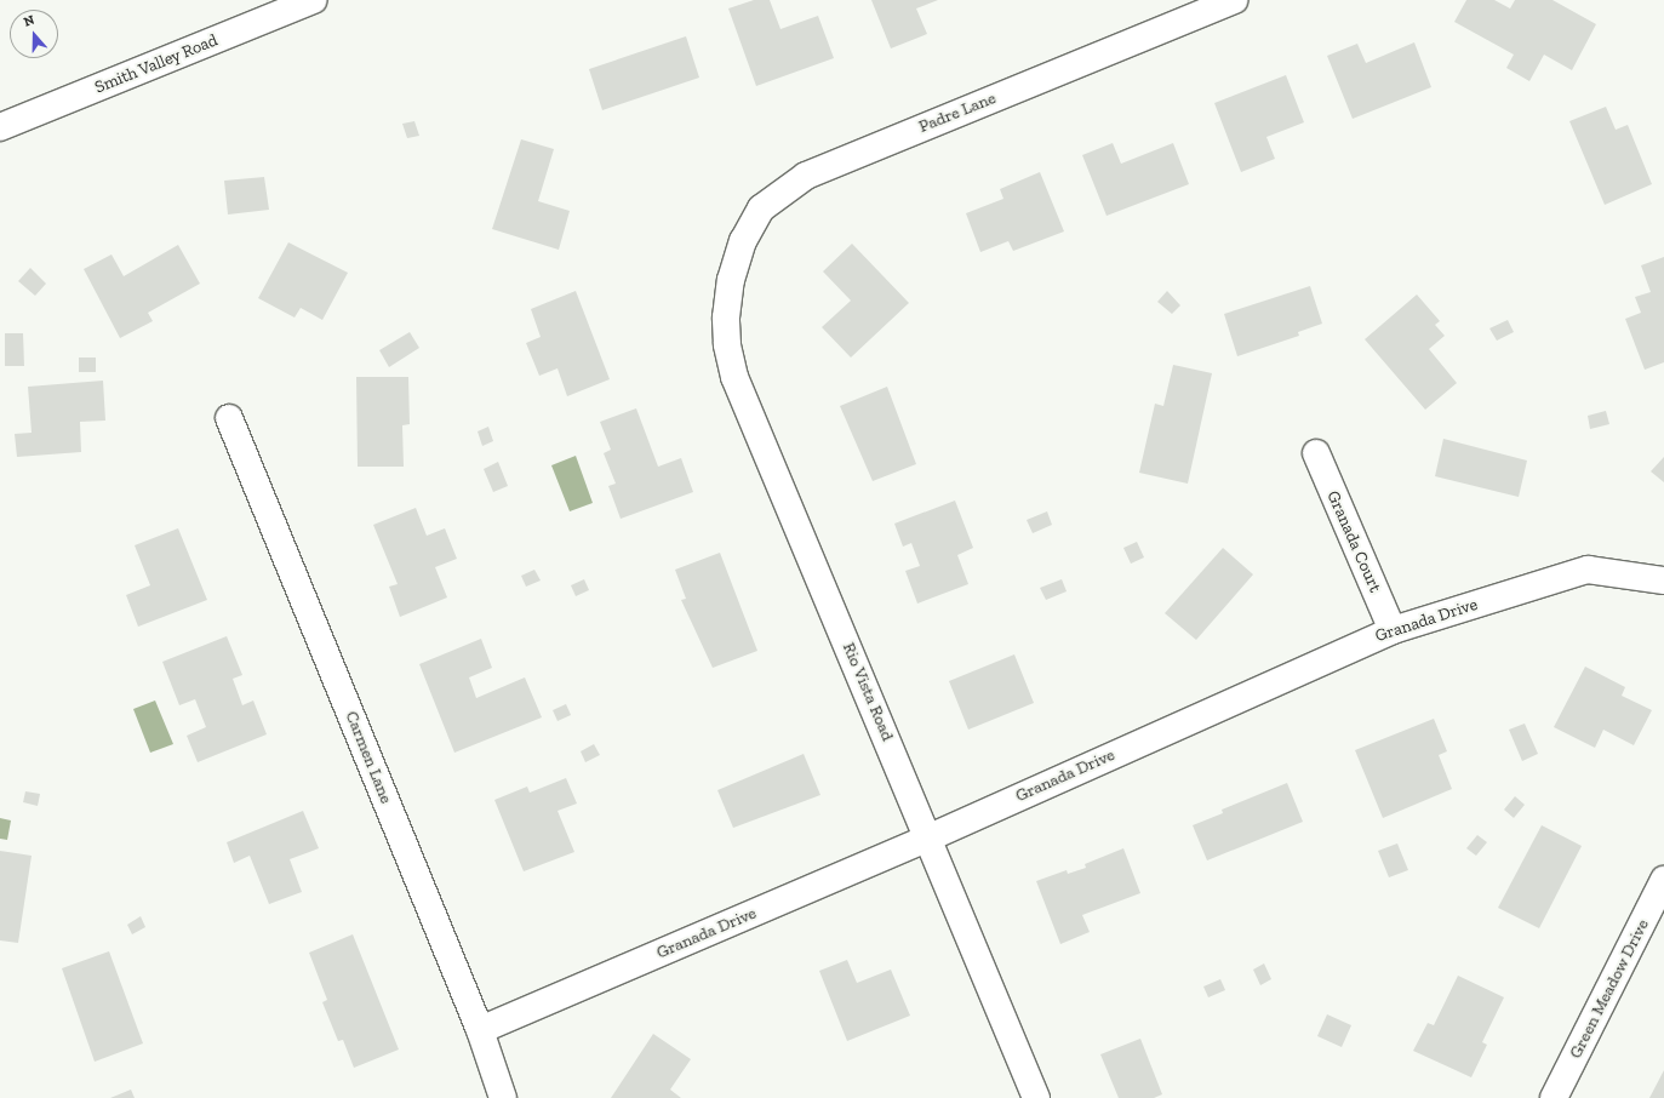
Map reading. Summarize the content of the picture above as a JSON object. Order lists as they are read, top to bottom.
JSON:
{
  "streets": {
    "street": [
      "Smith Valley Road",
      "Padre Lane",
      "Granada Court",
      "Granada Drive",
      "Rio Vista Road",
      "Carmen Lane",
      "Green Meadow Drive"
    ]
  },
  "crossings": [
    ["Padre Lane", "Rio Vista Road"],
    ["Granada Court", "Granada Drive"],
    ["Granada Drive", "Rio Vista Road"],
    ["Granada Drive", "Carmen Lane"]
  ],
  "north": "top"
}
